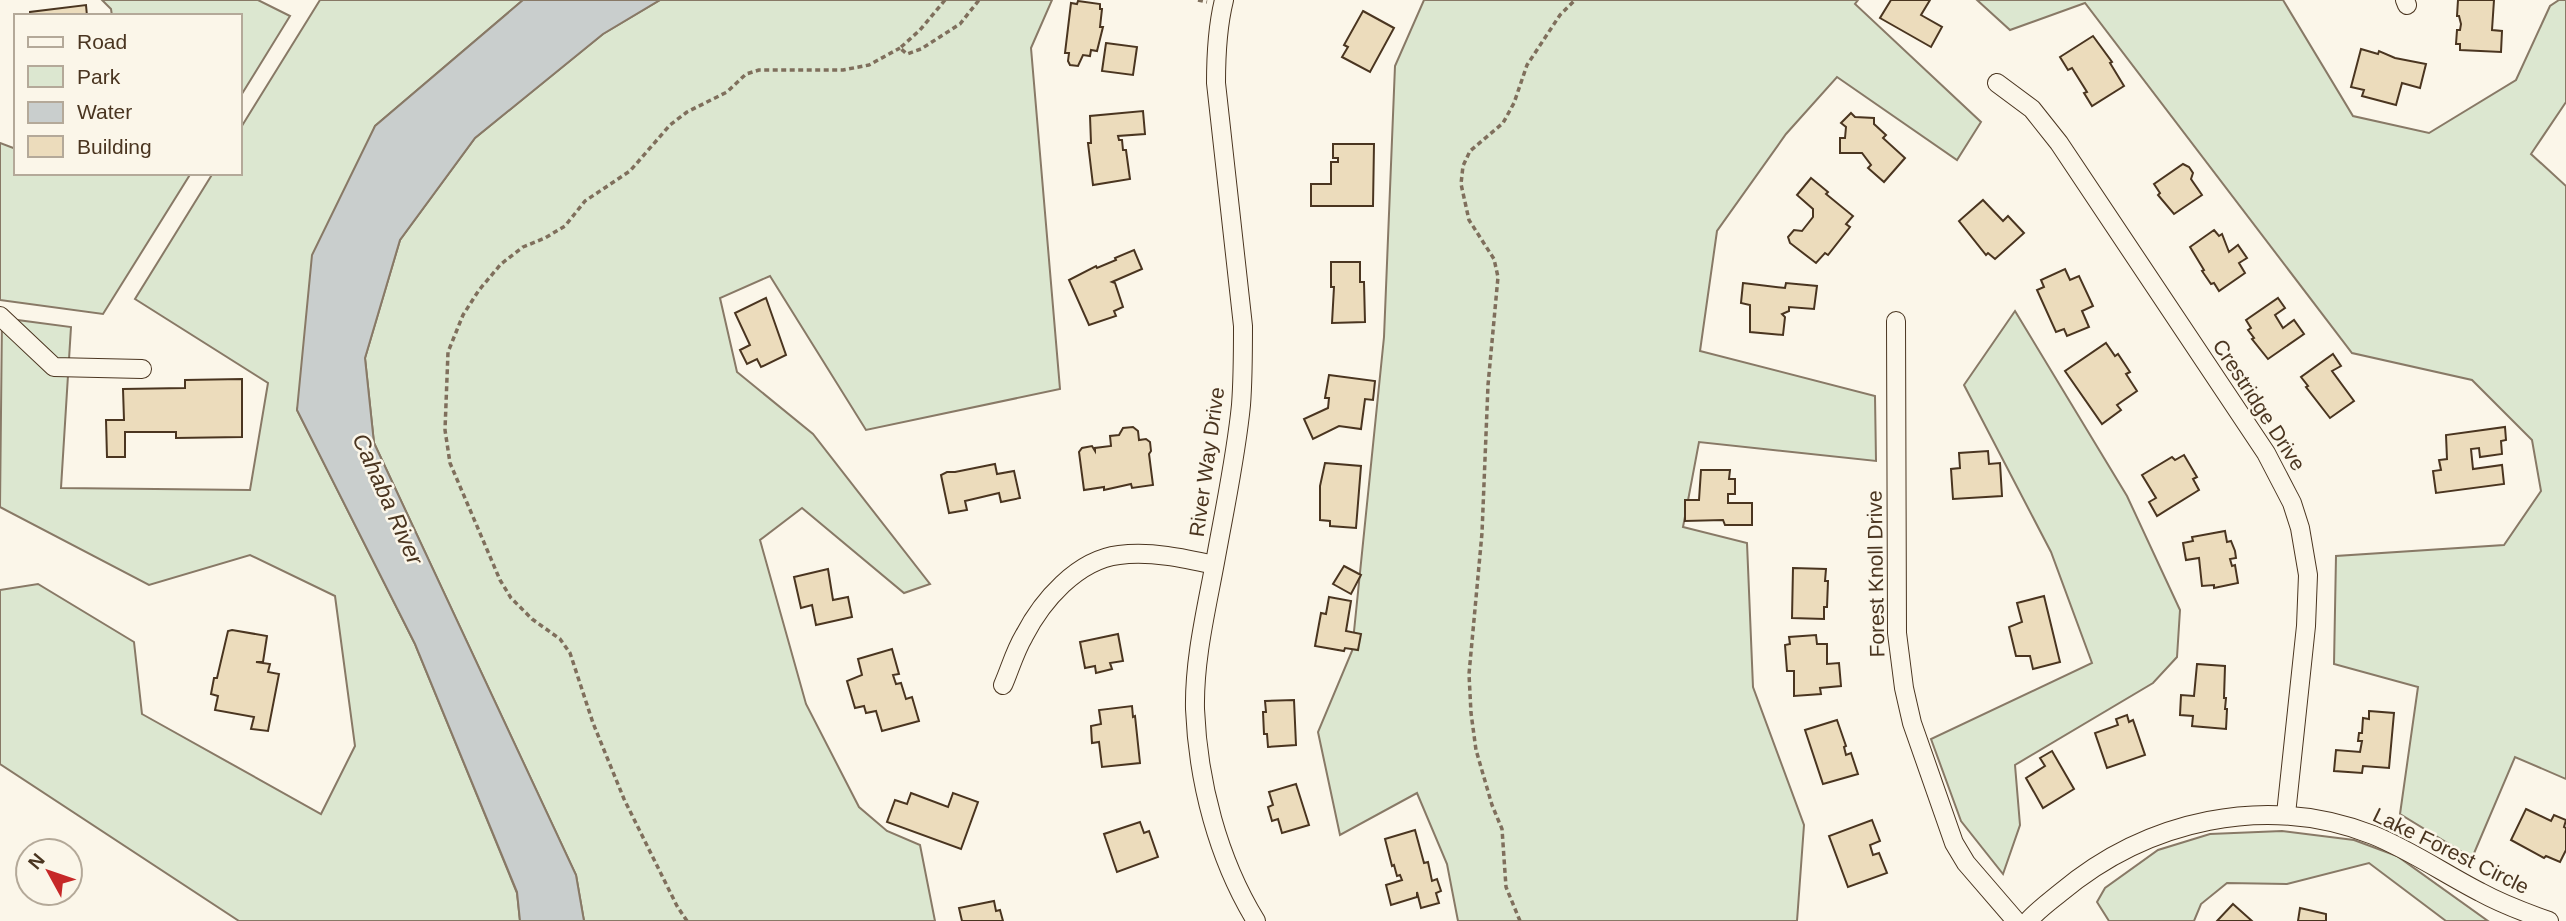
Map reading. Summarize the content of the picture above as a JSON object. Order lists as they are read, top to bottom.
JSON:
{
  "streets": {
    "street": [
      "Crestridge Drive",
      "River Way Drive",
      "Forest Knoll Drive",
      "Lake Forest Circle"
    ]
  },
  "crossings": [
    ["Crestridge Drive", "Lake Forest Circle"]
  ],
  "water": ["Cahaba River"],
  "legend": [
    "Road",
    "Park",
    "Water",
    "Building"
  ],
  "north": "top left"
}
